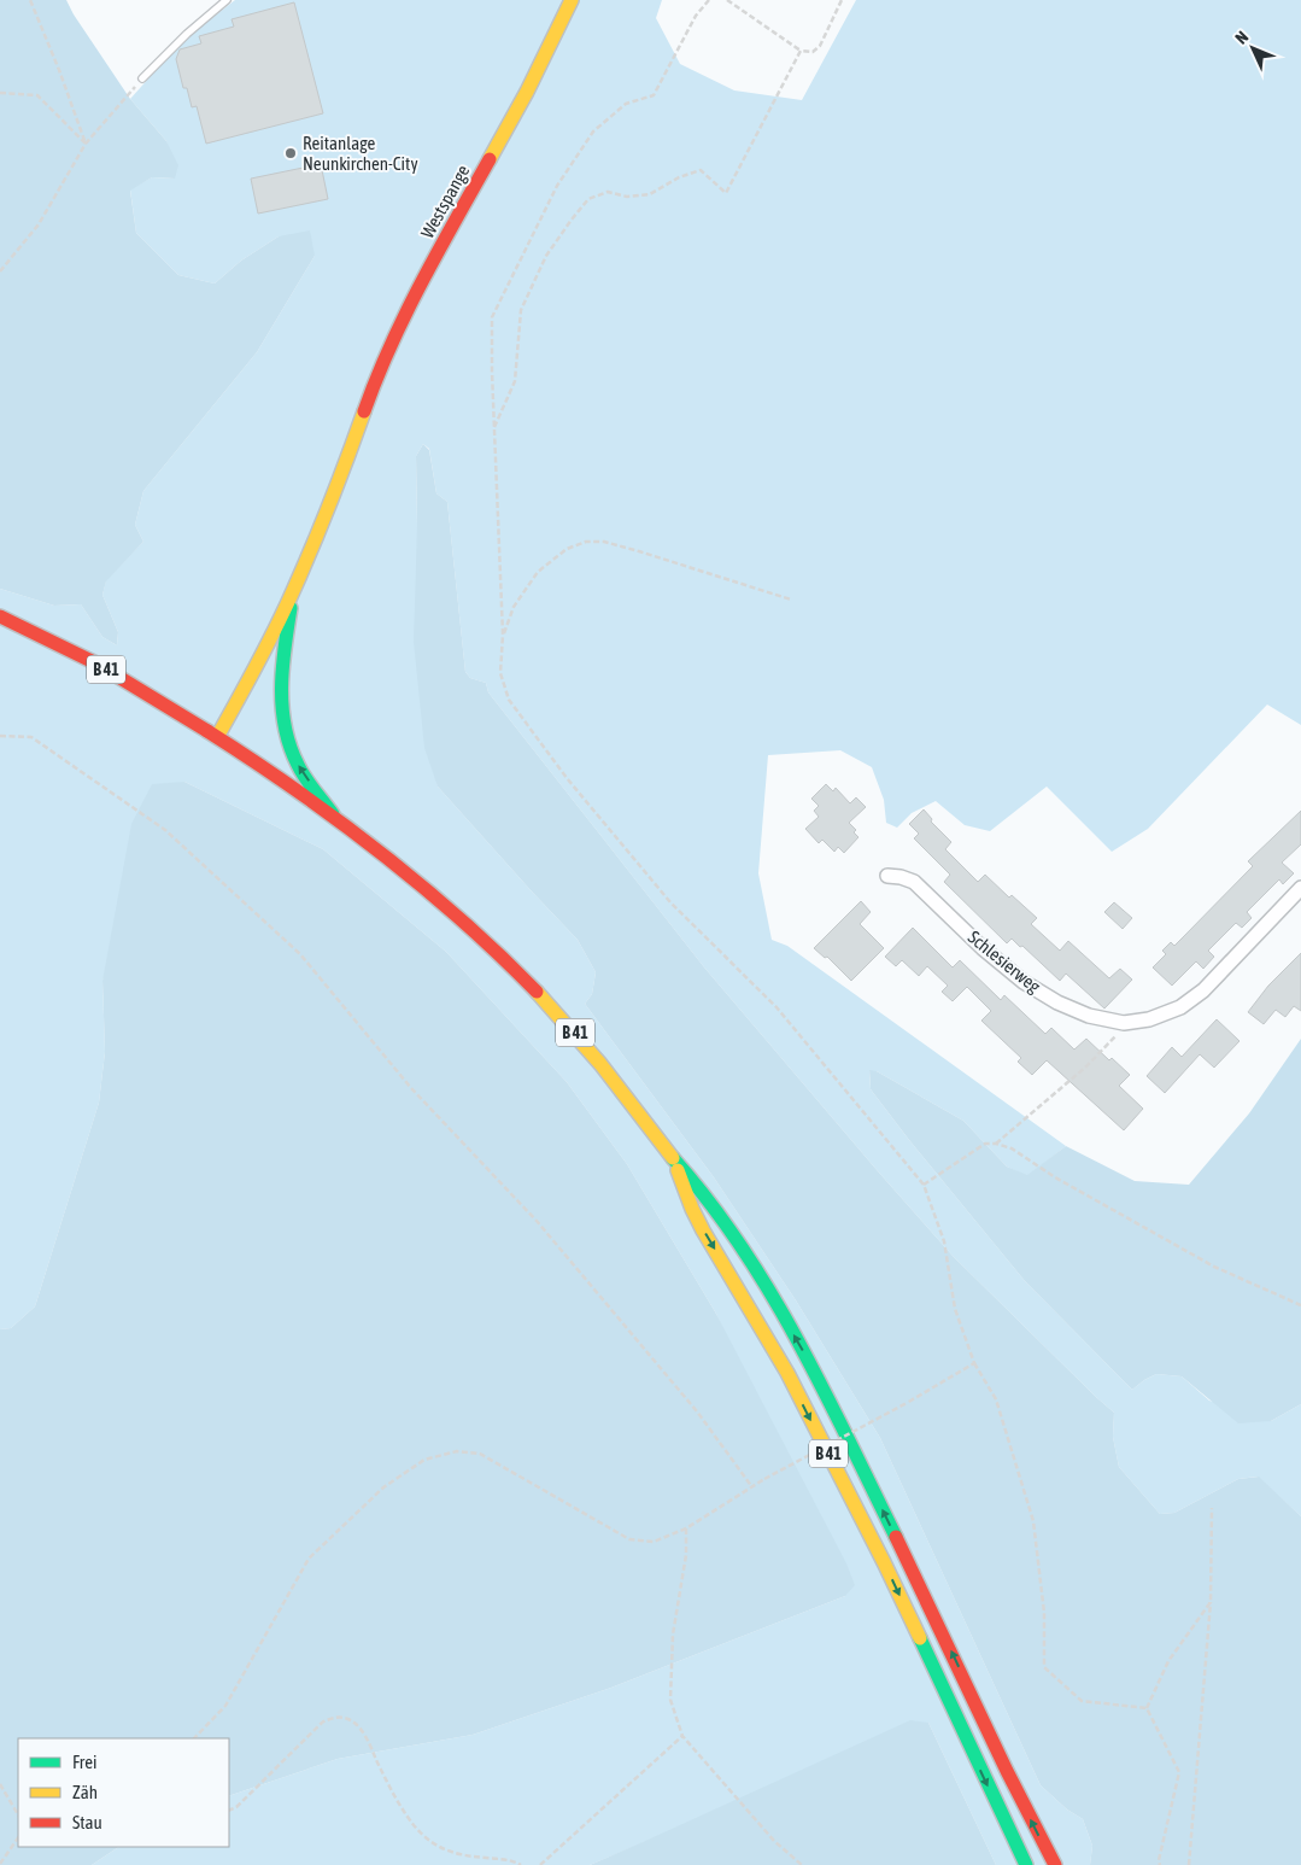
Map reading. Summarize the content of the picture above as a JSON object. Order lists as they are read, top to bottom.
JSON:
{
  "streets": {
    "main road": ["Westspange", "B 41"],
    "street": ["Schlesierweg"]
  },
  "places": ["Reitanlage Neunkirchen-City"],
  "legend": ["Frei", "Zäh", "Stau"],
  "north": "top left"
}
